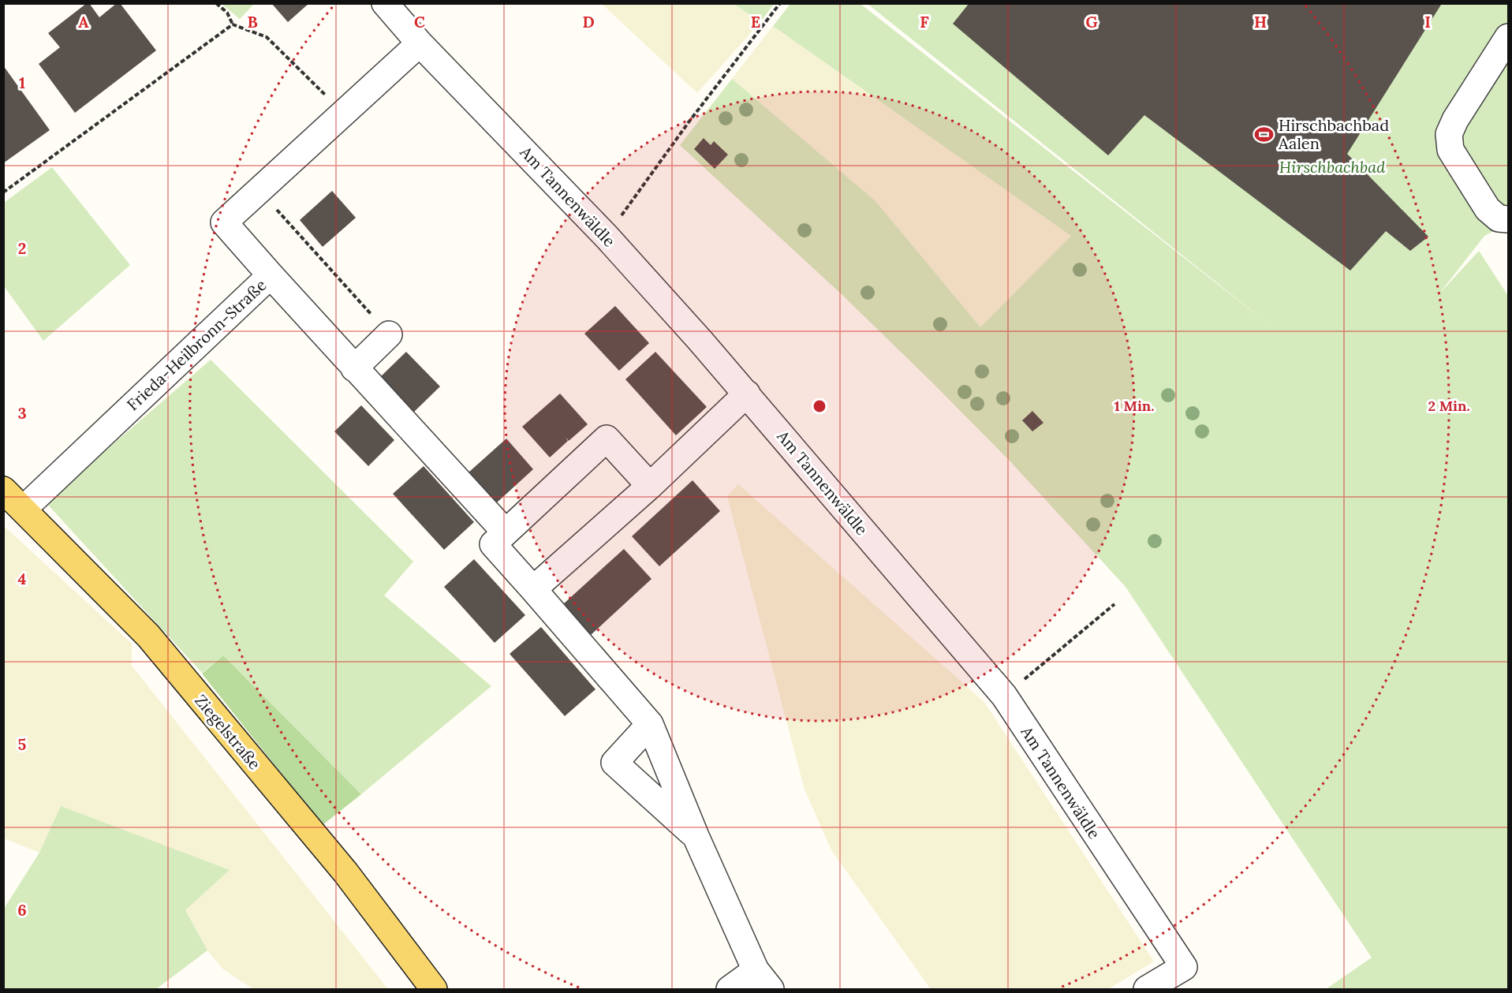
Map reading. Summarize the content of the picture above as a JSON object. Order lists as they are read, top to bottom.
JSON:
{
  "streets": {
    "main road": ["Ziegelstraße"],
    "street": ["Am Tannenwäldle", "Frieda-Heilbronn-Straße"]
  },
  "crossings": [
    ["Am Tannenwäldle", "Frieda-Heilbronn-Straße"],
    ["Frieda-Heilbronn-Straße", "Ziegelstraße"]
  ],
  "parks": ["Hirschbachbad"],
  "places": {
    "sports": ["Hirschbachbad Aalen"]
  },
  "grid": {
    "columns": [
      "A",
      "B",
      "C",
      "D",
      "E",
      "F",
      "G",
      "H",
      "I"
    ],
    "rows": [
      "1",
      "2",
      "3",
      "4",
      "5",
      "6"
    ]
  },
  "rings": ["1 Min.", "2 Min."]
}
